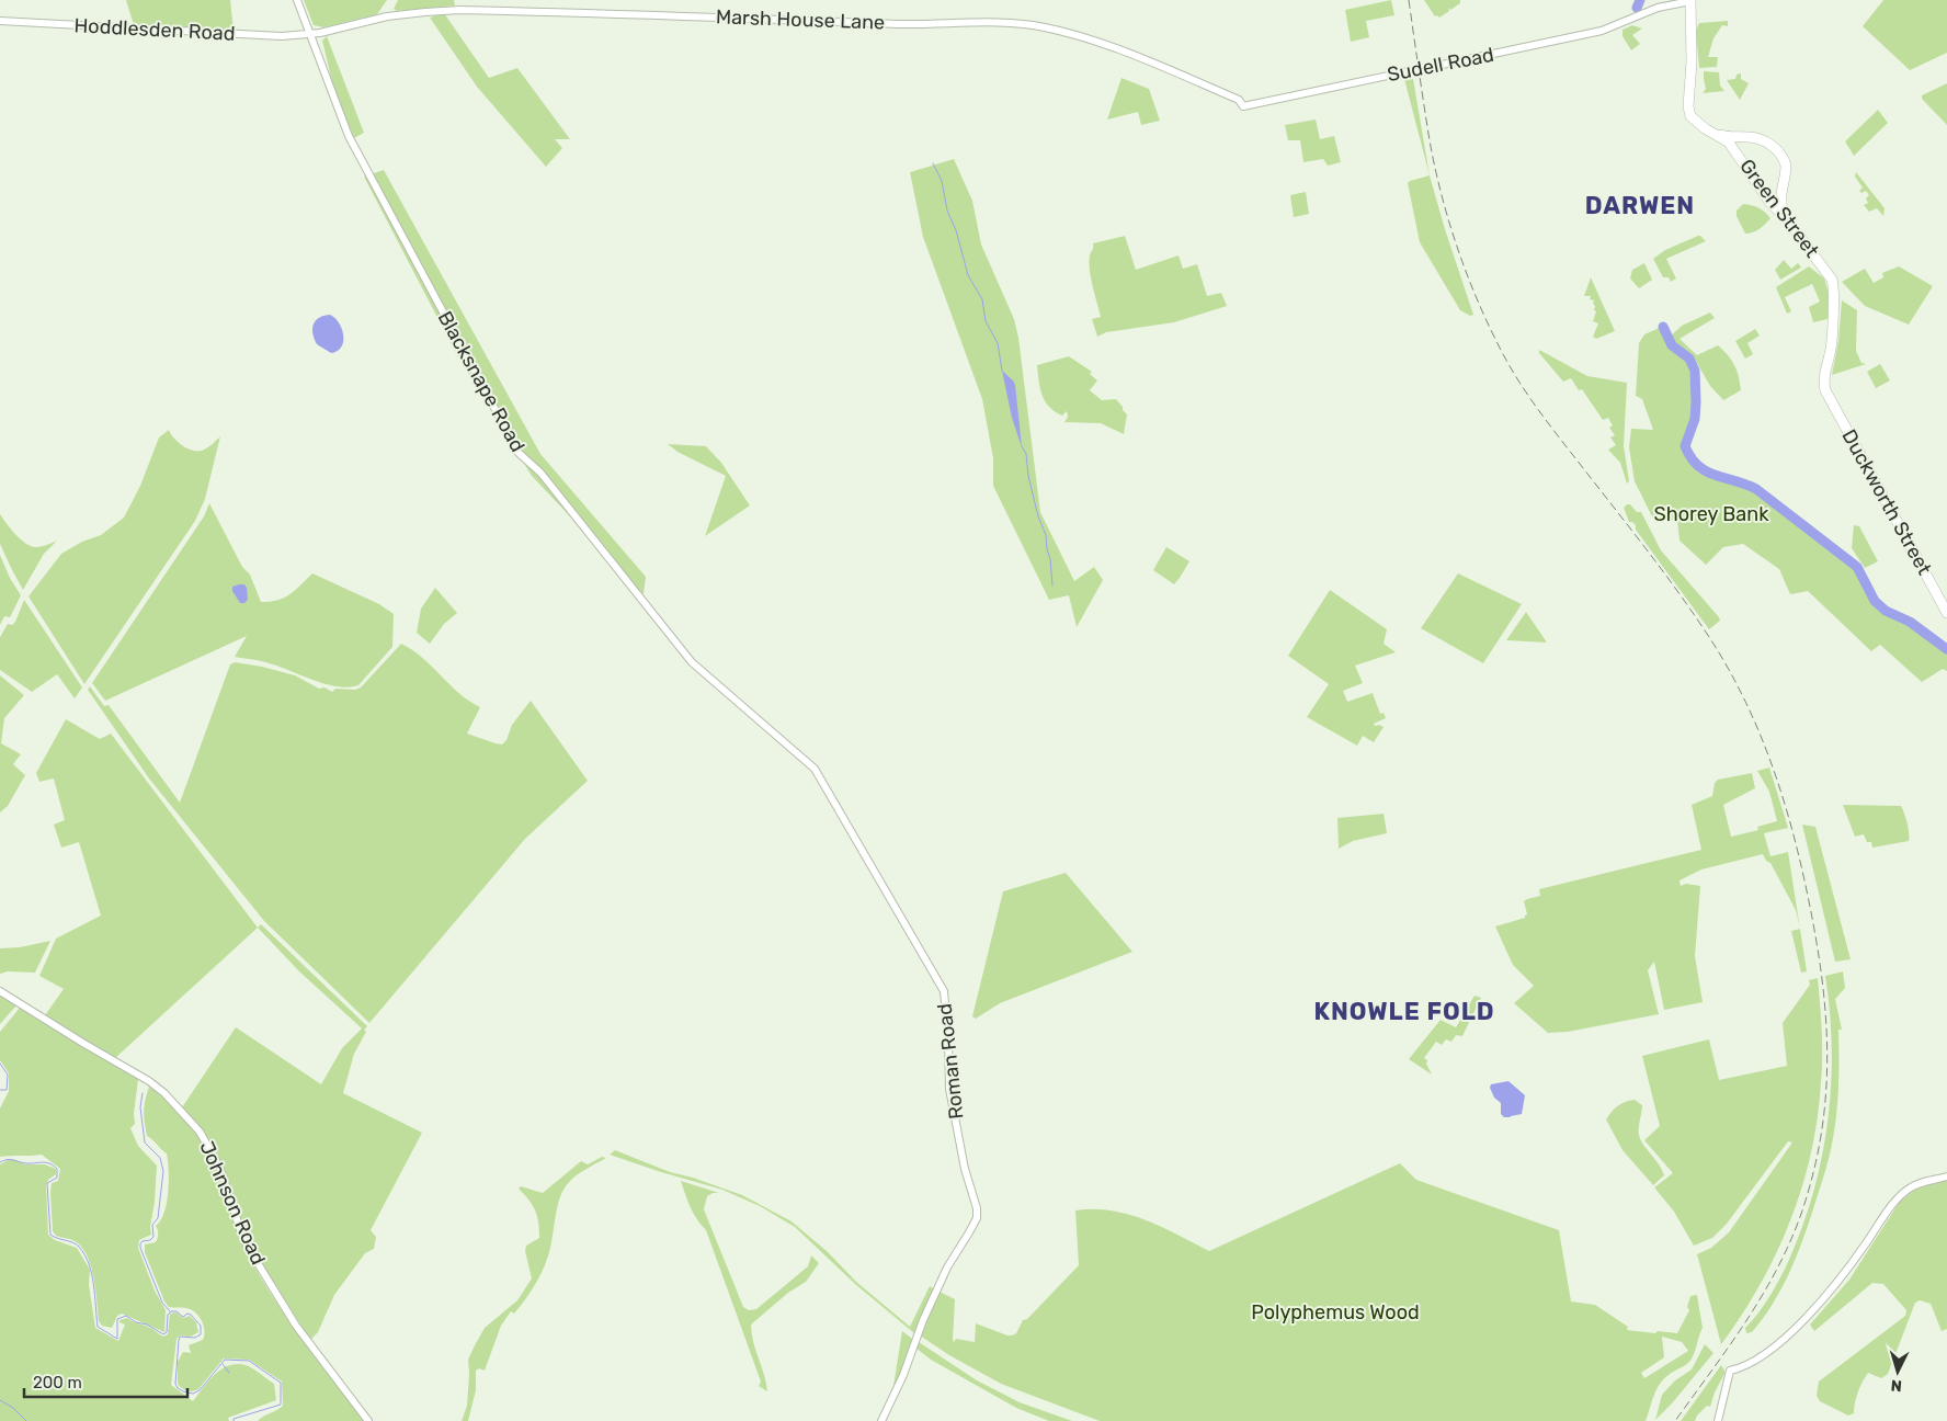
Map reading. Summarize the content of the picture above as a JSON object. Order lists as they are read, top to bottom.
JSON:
{
  "streets": {
    "highway": ["Green Street", "Duckworth Street"],
    "street": [
      "Marsh House Lane",
      "Hoddlesden Road",
      "Sudell Road",
      "Blacksnape Road",
      "Roman Road",
      "Johnson Road"
    ]
  },
  "crossings": [
    ["Marsh House Lane", "Hoddlesden Road"],
    ["Marsh House Lane", "Sudell Road"],
    ["Marsh House Lane", "Blacksnape Road"],
    ["Hoddlesden Road", "Blacksnape Road"],
    ["Sudell Road", "Green Street"],
    ["Green Street", "Duckworth Street"],
    ["Blacksnape Road", "Roman Road"]
  ],
  "districts": ["DARWEN", "KNOWLE FOLD"],
  "parks": ["Shorey Bank", "Polyphemus Wood"],
  "scale_bar": "200 m",
  "north": "bottom"
}
